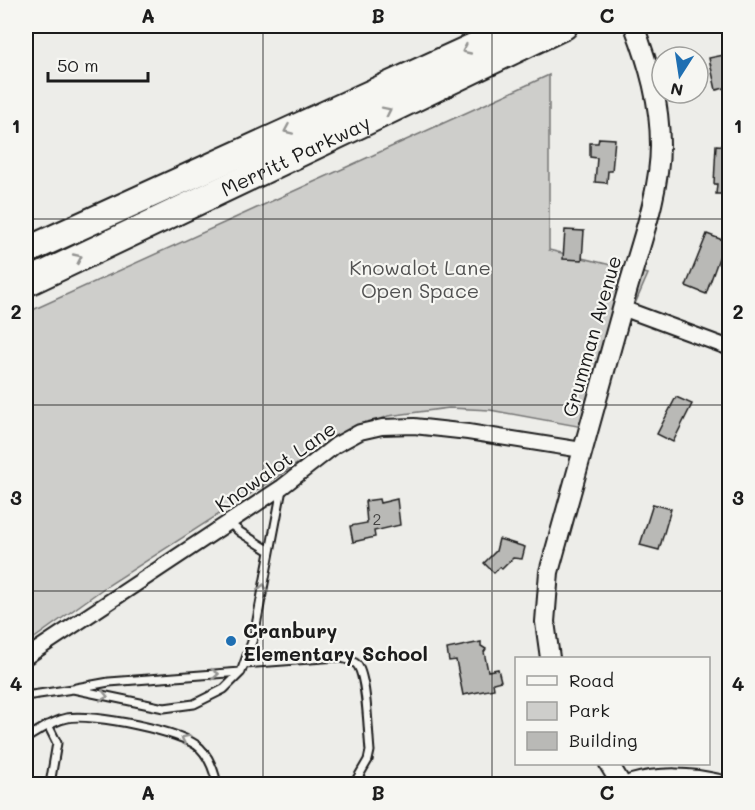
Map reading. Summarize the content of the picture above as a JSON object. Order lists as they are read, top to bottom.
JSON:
{
  "streets": {
    "highway": ["Merritt Parkway"],
    "street": ["Grumman Avenue", "Knowalot Lane"]
  },
  "crossings": [
    ["Grumman Avenue", "Knowalot Lane"]
  ],
  "parks": ["Knowalot Lane Open Space"],
  "places": ["Cranbury Elementary School"],
  "house_numbers": ["2"],
  "legend": ["Road", "Park", "Building"],
  "scale_bar": "50 m",
  "north": "bottom",
  "grid": {
    "columns": ["A", "B", "C"],
    "rows": [
      "1",
      "2",
      "3",
      "4"
    ]
  }
}
